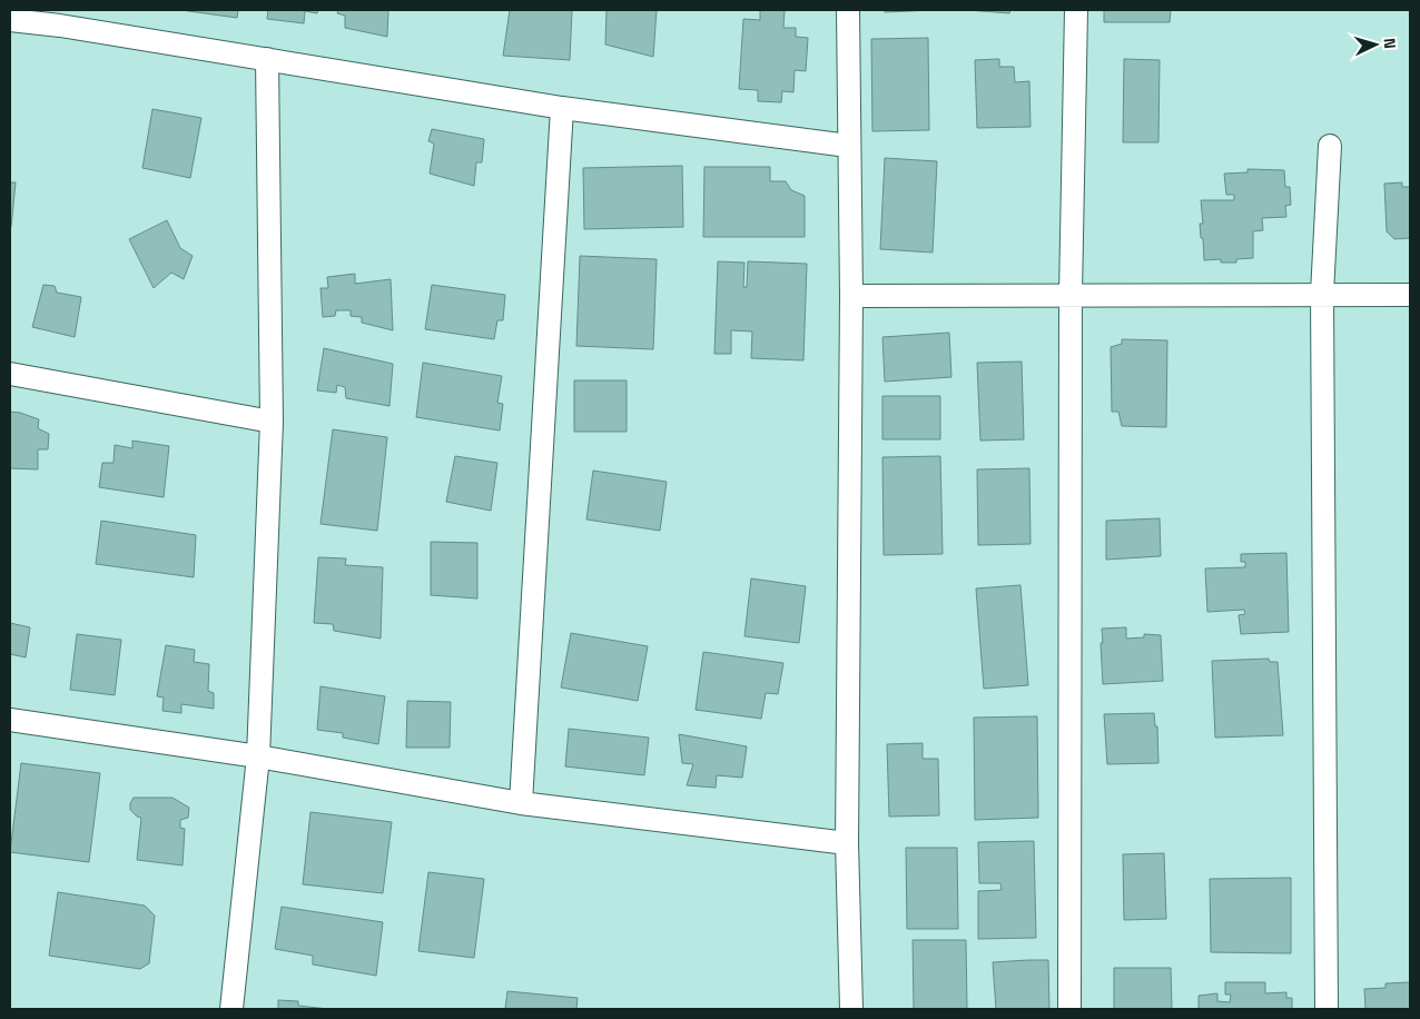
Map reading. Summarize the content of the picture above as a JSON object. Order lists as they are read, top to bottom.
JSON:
{
  "north": "right"
}
